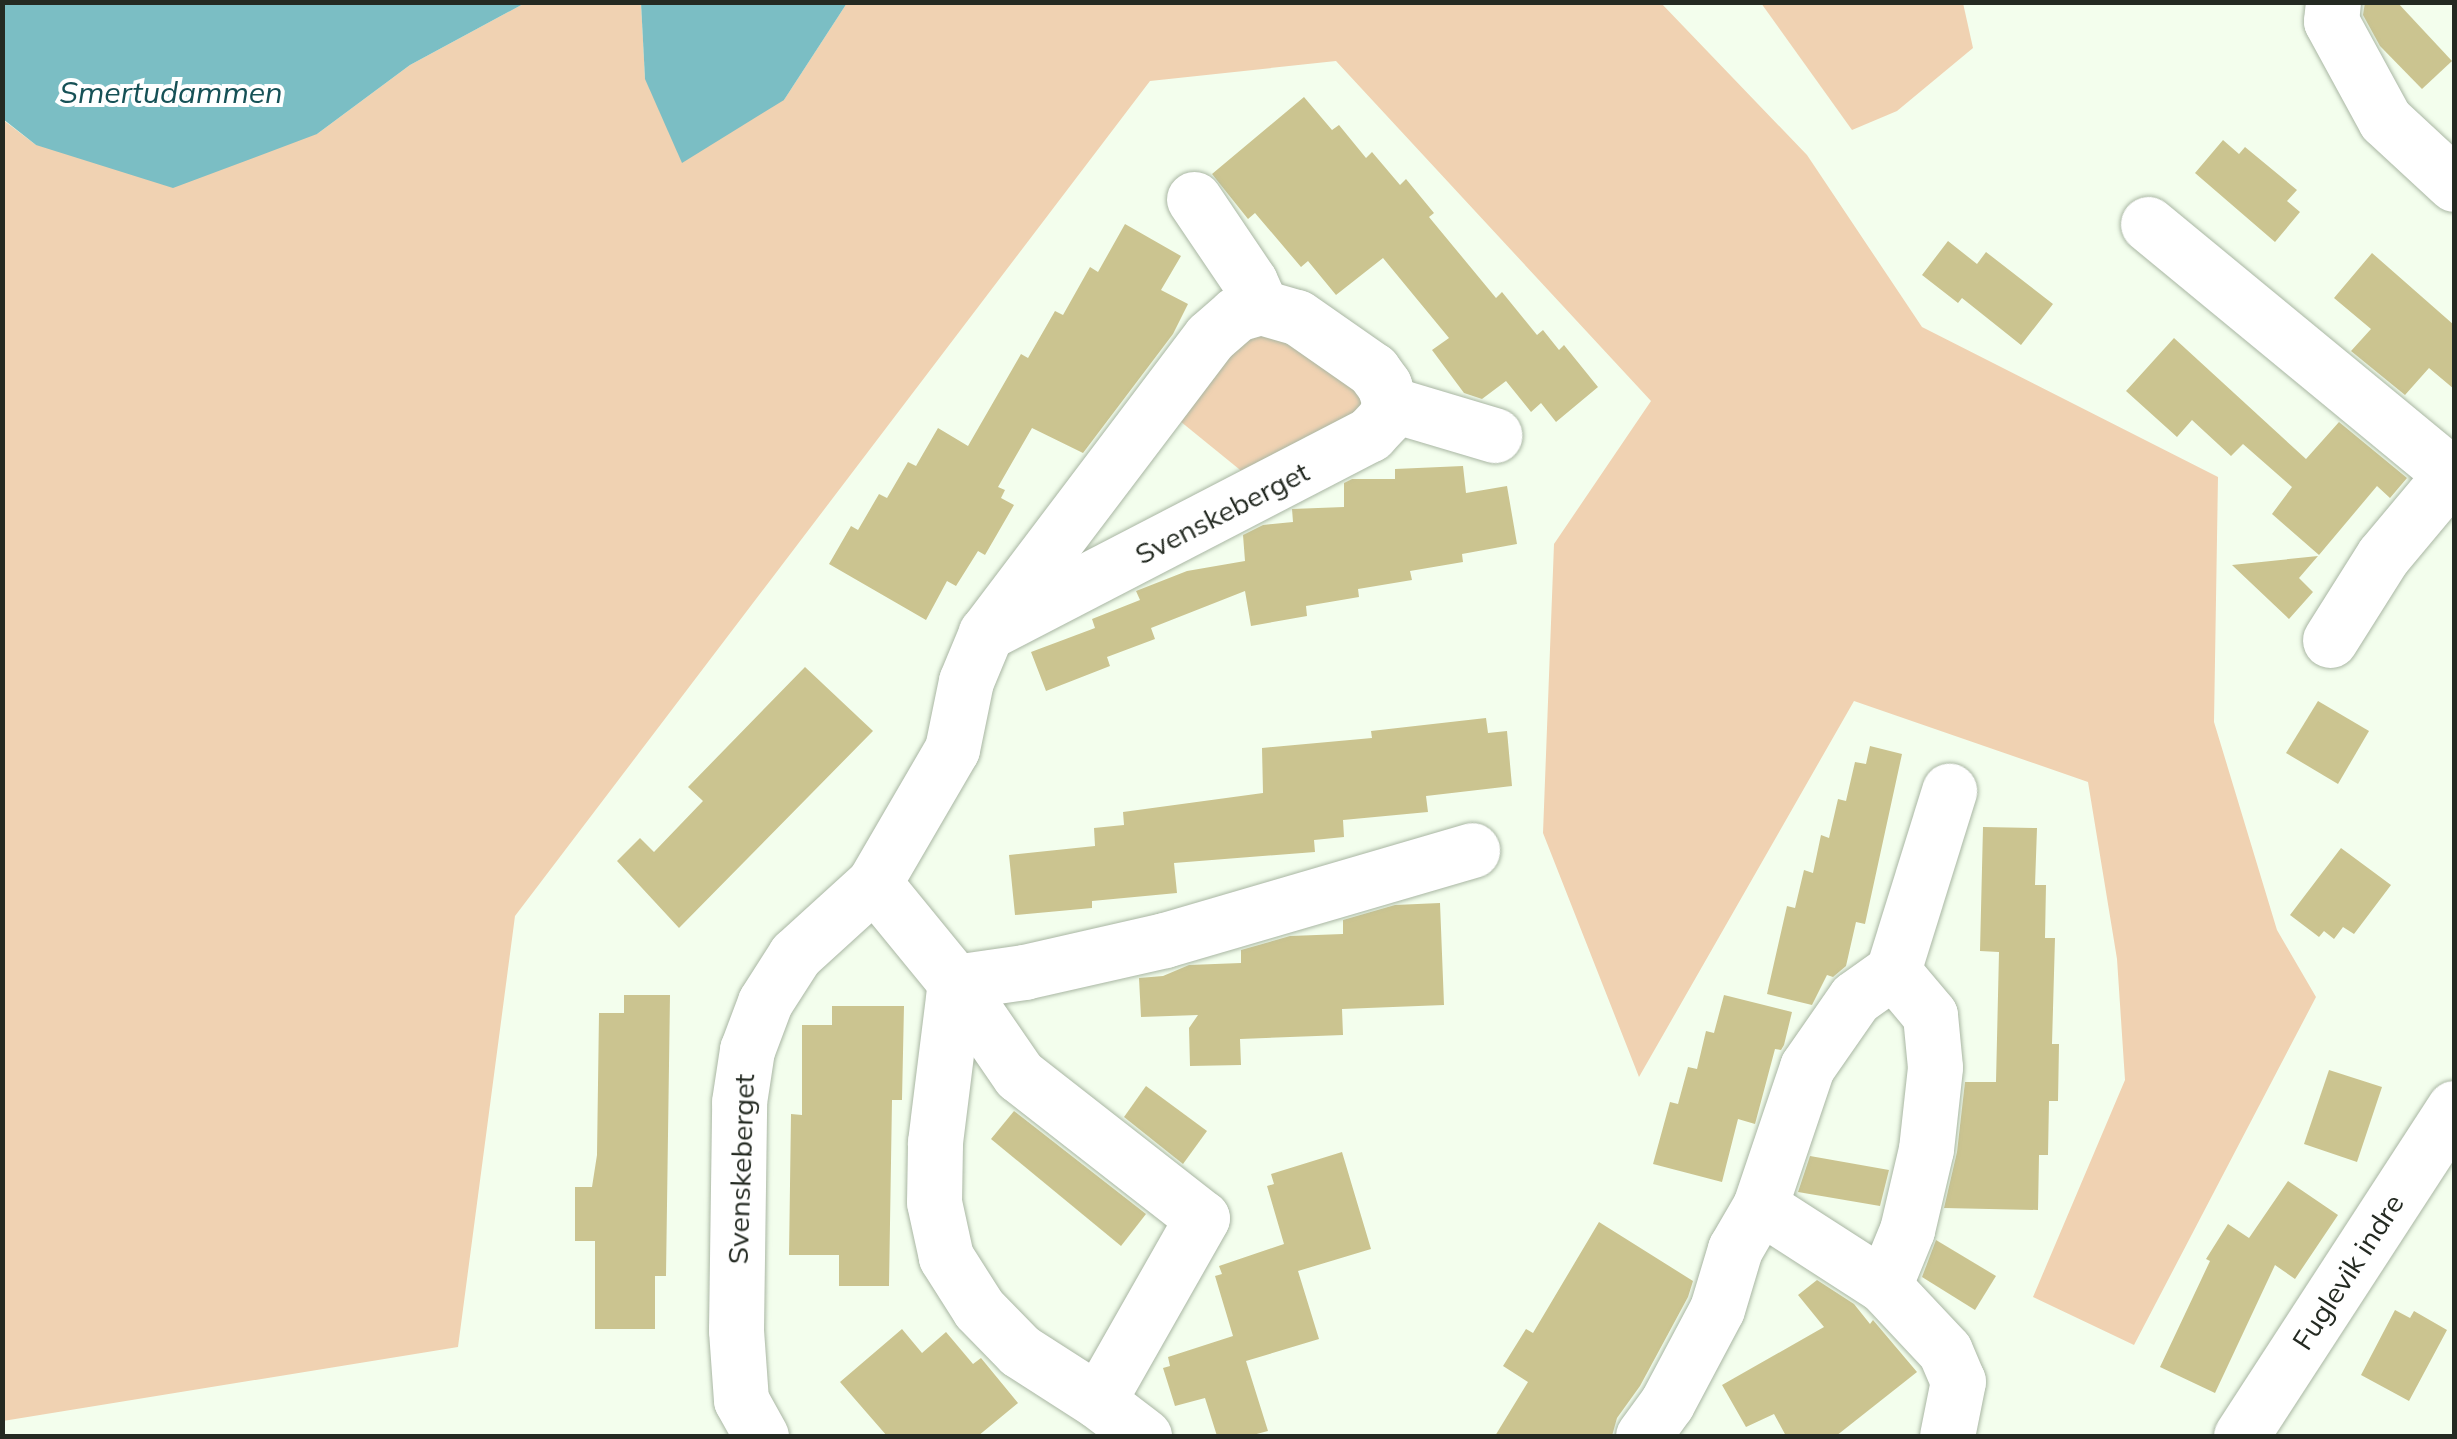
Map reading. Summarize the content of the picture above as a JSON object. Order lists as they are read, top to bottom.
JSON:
{
  "streets": {
    "street": ["Svenskeberget", "Fuglevik indre"]
  },
  "water": ["Smertudammen"]
}
